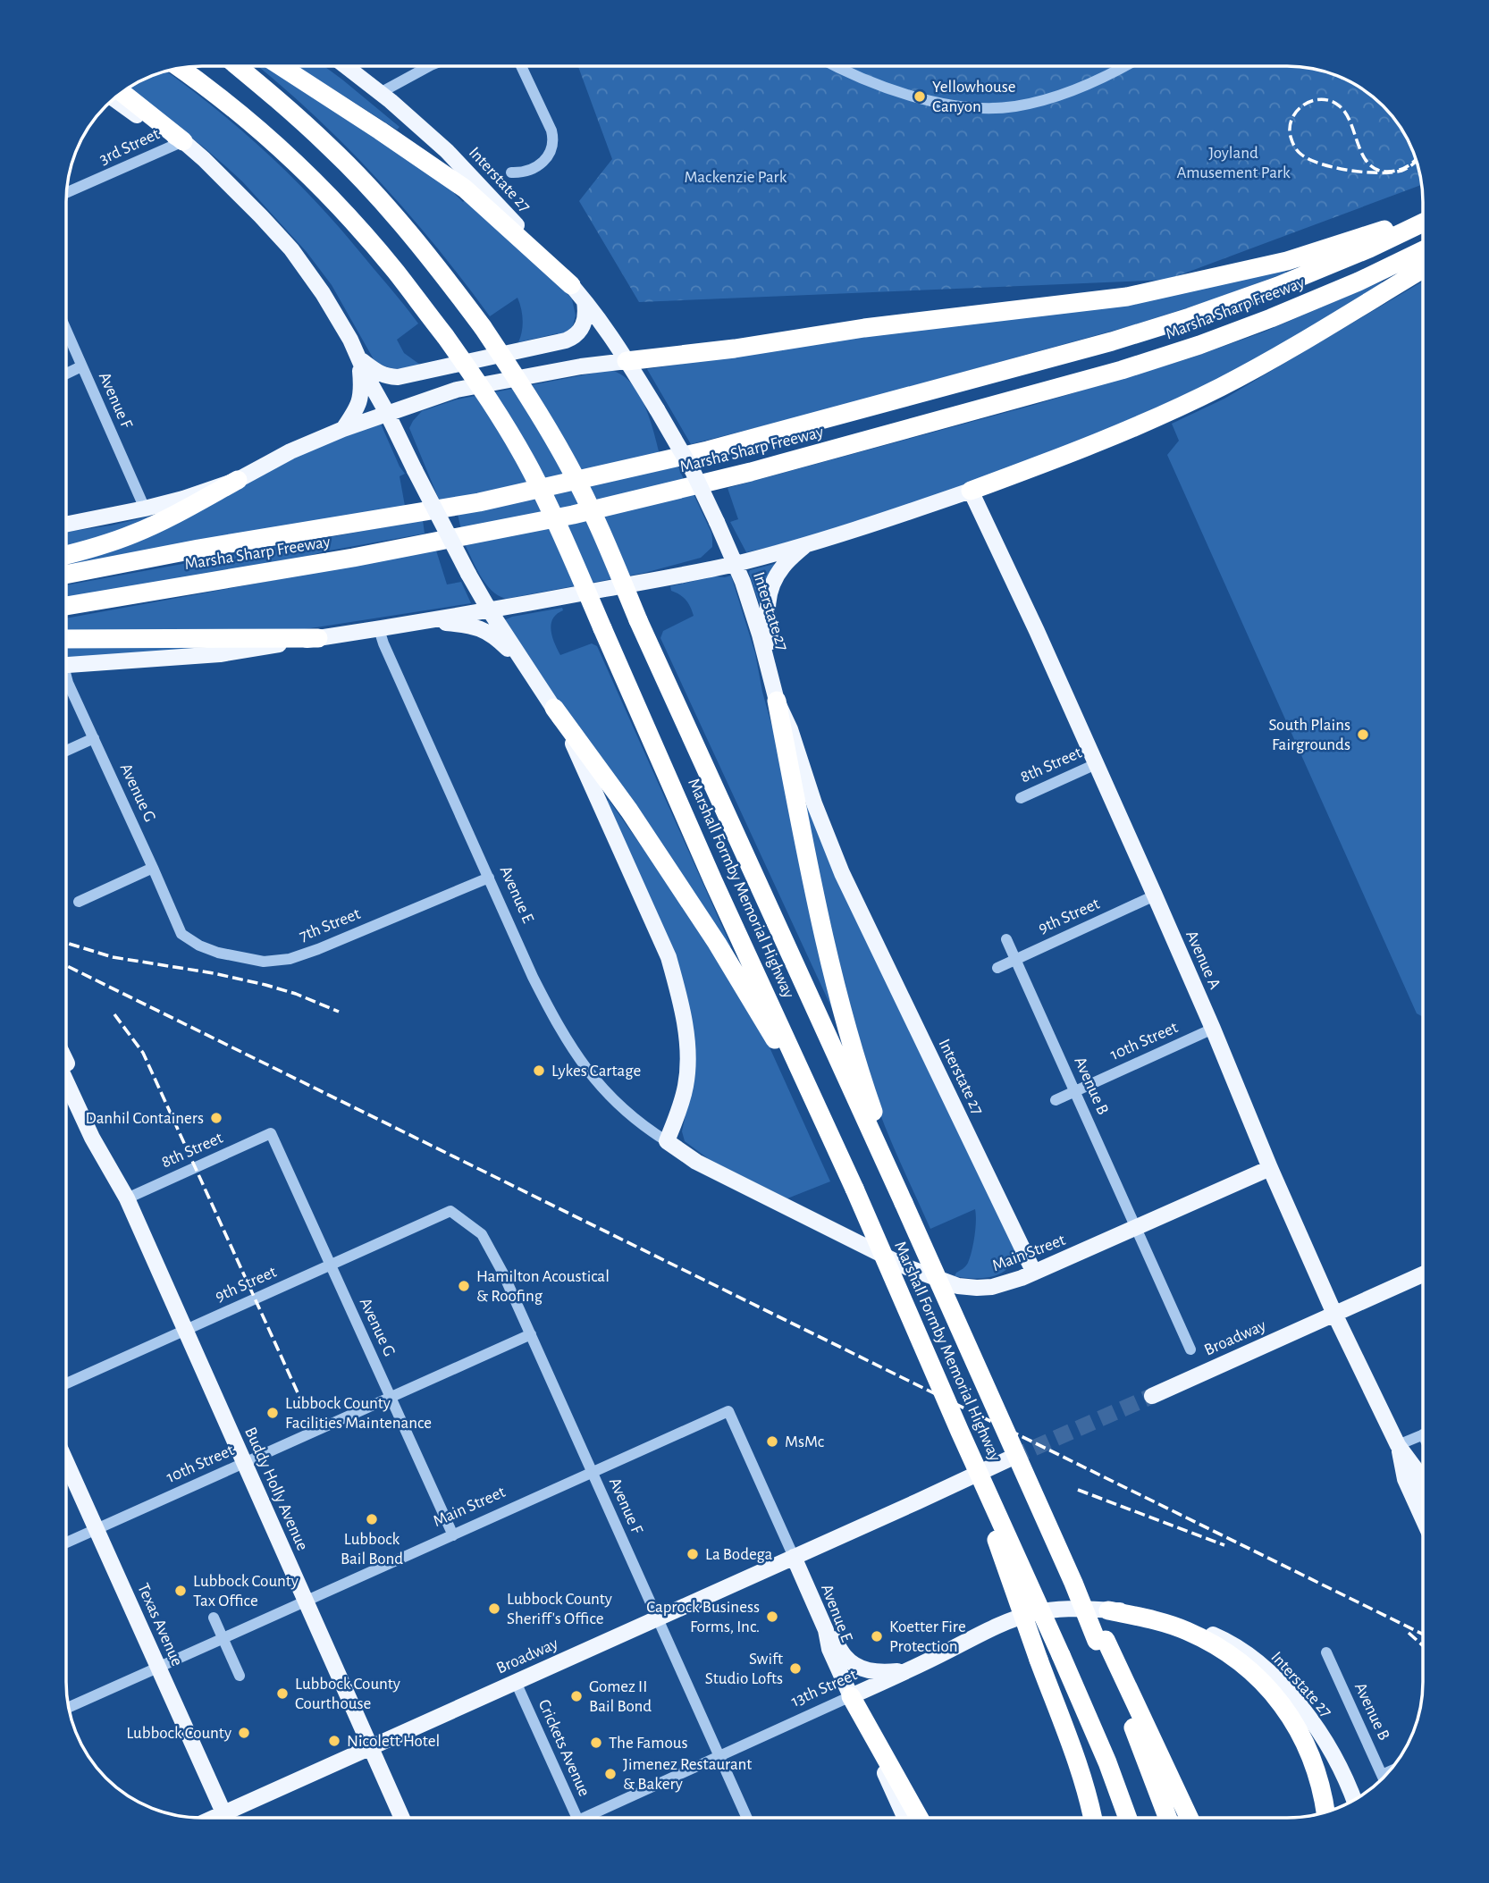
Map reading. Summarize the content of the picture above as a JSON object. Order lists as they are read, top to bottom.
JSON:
{
  "streets": {
    "highway": ["Marsha Sharp Freeway", "Marshall Formby Memorial Highway"],
    "main road": [
      "Interstate 27",
      "Avenue E",
      "Avenue A",
      "Main Street",
      "Broadway",
      "Buddy Holly Avenue",
      "Texas Avenue",
      "13th Street"
    ],
    "street": [
      "3rd Street",
      "Avenue F",
      "8th Street",
      "Avenue G",
      "9th Street",
      "7th Street",
      "10th Street",
      "Avenue B",
      "Crickets Avenue"
    ]
  },
  "crossings": [
    ["Interstate 27", "Main Street"],
    ["Interstate 27", "13th Street"],
    ["Avenue F", "9th Street"],
    ["Avenue F", "10th Street"],
    ["Avenue F", "Main Street"],
    ["Avenue F", "Broadway"],
    ["Avenue F", "13th Street"],
    ["8th Street", "Avenue G"],
    ["8th Street", "Avenue A"],
    ["8th Street", "Buddy Holly Avenue"],
    ["Avenue G", "9th Street"],
    ["Avenue G", "7th Street"],
    ["Avenue G", "10th Street"],
    ["Avenue G", "Main Street"],
    ["Avenue E", "7th Street"],
    ["Avenue E", "Main Street"],
    ["Avenue E", "Broadway"],
    ["Avenue E", "13th Street"],
    ["9th Street", "Avenue A"],
    ["9th Street", "Avenue B"],
    ["9th Street", "Buddy Holly Avenue"],
    ["Avenue A", "10th Street"],
    ["Avenue A", "Main Street"],
    ["Avenue A", "Broadway"],
    ["10th Street", "Avenue B"],
    ["10th Street", "Buddy Holly Avenue"],
    ["10th Street", "Texas Avenue"],
    ["Avenue B", "Main Street"],
    ["Main Street", "Buddy Holly Avenue"],
    ["Main Street", "Texas Avenue"],
    ["Broadway", "Buddy Holly Avenue"],
    ["Broadway", "Texas Avenue"],
    ["Broadway", "Crickets Avenue"]
  ],
  "parks": ["Joyland Amusement Park", "Mackenzie Park"],
  "places": [
    "Yellowhouse Canyon",
    "South Plains Fairgrounds",
    "Lykes Cartage",
    "Danhil Containers",
    "Hamilton Acoustical & Roofing",
    "Lubbock County Facilities Maintenance",
    "MsMc",
    "Lubbock Bail Bond",
    "La Bodega",
    "Lubbock County Tax Office",
    "Lubbock County Sheriff's Office",
    "Caprock Business Forms, Inc.",
    "Koetter Fire Protection",
    "Swift Studio Lofts",
    "Lubbock County Courthouse",
    "Gomez II Bail Bond",
    "Lubbock County",
    "Nicolett Hotel",
    "The Famous",
    "Jimenez Restaurant & Bakery"
  ]
}
